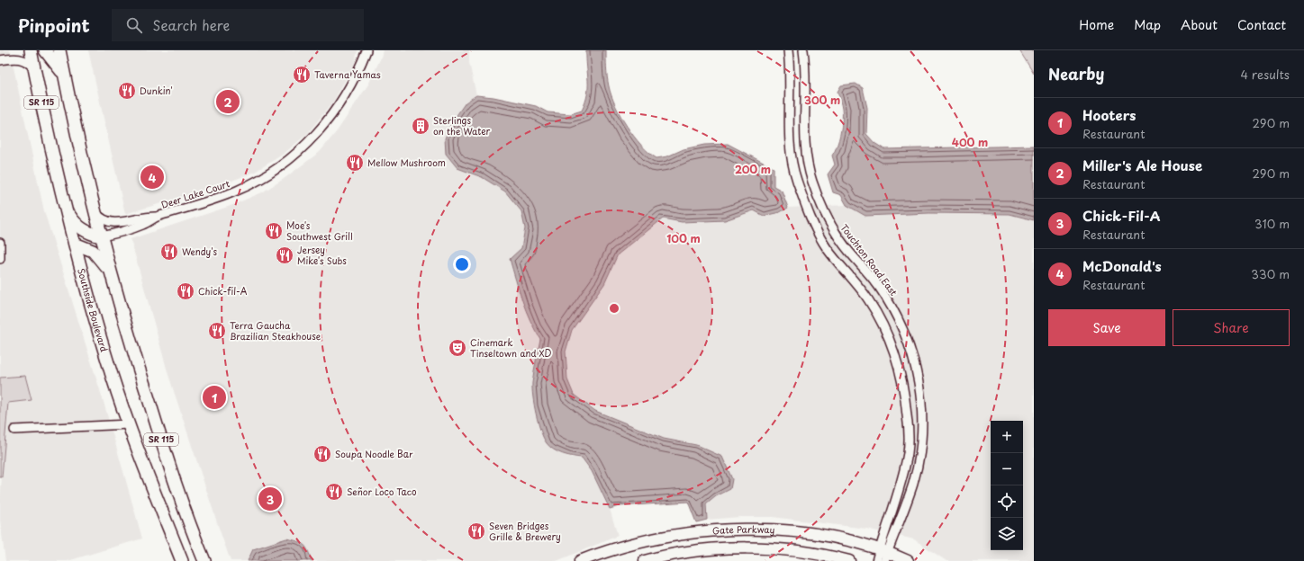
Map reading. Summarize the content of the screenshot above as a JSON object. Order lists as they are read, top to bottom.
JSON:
{
  "streets": {
    "highway": ["SR 115", "Southside Boulevard"],
    "main road": ["Gate Parkway"],
    "street": ["Deer Lake Court", "Touchton Road East"]
  },
  "crossings": [
    ["SR 115", "Deer Lake Court"],
    ["Touchton Road East", "Gate Parkway"]
  ],
  "places": {
    "restaurant": [
      "Taverna Yamas",
      "Dunkin'",
      "Mellow Mushroom",
      "Moe's Southwest Grill",
      "Wendy's",
      "Jersey Mike's Subs",
      "Chick-fil-A",
      "Terra Gaucha Brazilian Steakhouse",
      "Soupa Noodle Bar",
      "Señor Loco Taco",
      "Seven Bridges Grille & Brewery"
    ],
    "building": ["Sterlings on the Water"],
    "theatre": ["Cinemark Tinseltown and XD"]
  },
  "page": {
    "header": "Pinpoint",
    "search": "Search here",
    "nav": [
      "Home",
      "Map",
      "About",
      "Contact"
    ],
    "heading": ["Nearby", "4 results"],
    "pins": [
      "2",
      "4",
      "1",
      "3"
    ],
    "list": [
      {
        "mark": "1",
        "name": "Hooters",
        "note": "Restaurant",
        "value": "290 m"
      },
      {
        "mark": "2",
        "name": "Miller's Ale House",
        "note": "Restaurant",
        "value": "290 m"
      },
      {
        "mark": "3",
        "name": "Chick-Fil-A",
        "note": "Restaurant",
        "value": "310 m"
      },
      {
        "mark": "4",
        "name": "McDonald's",
        "note": "Restaurant",
        "value": "330 m"
      }
    ],
    "buttons": ["Save", "Share"],
    "map_buttons": ["+", "−"]
  },
  "rings": [
    "300 m",
    "400 m",
    "200 m",
    "100 m"
  ]
}
